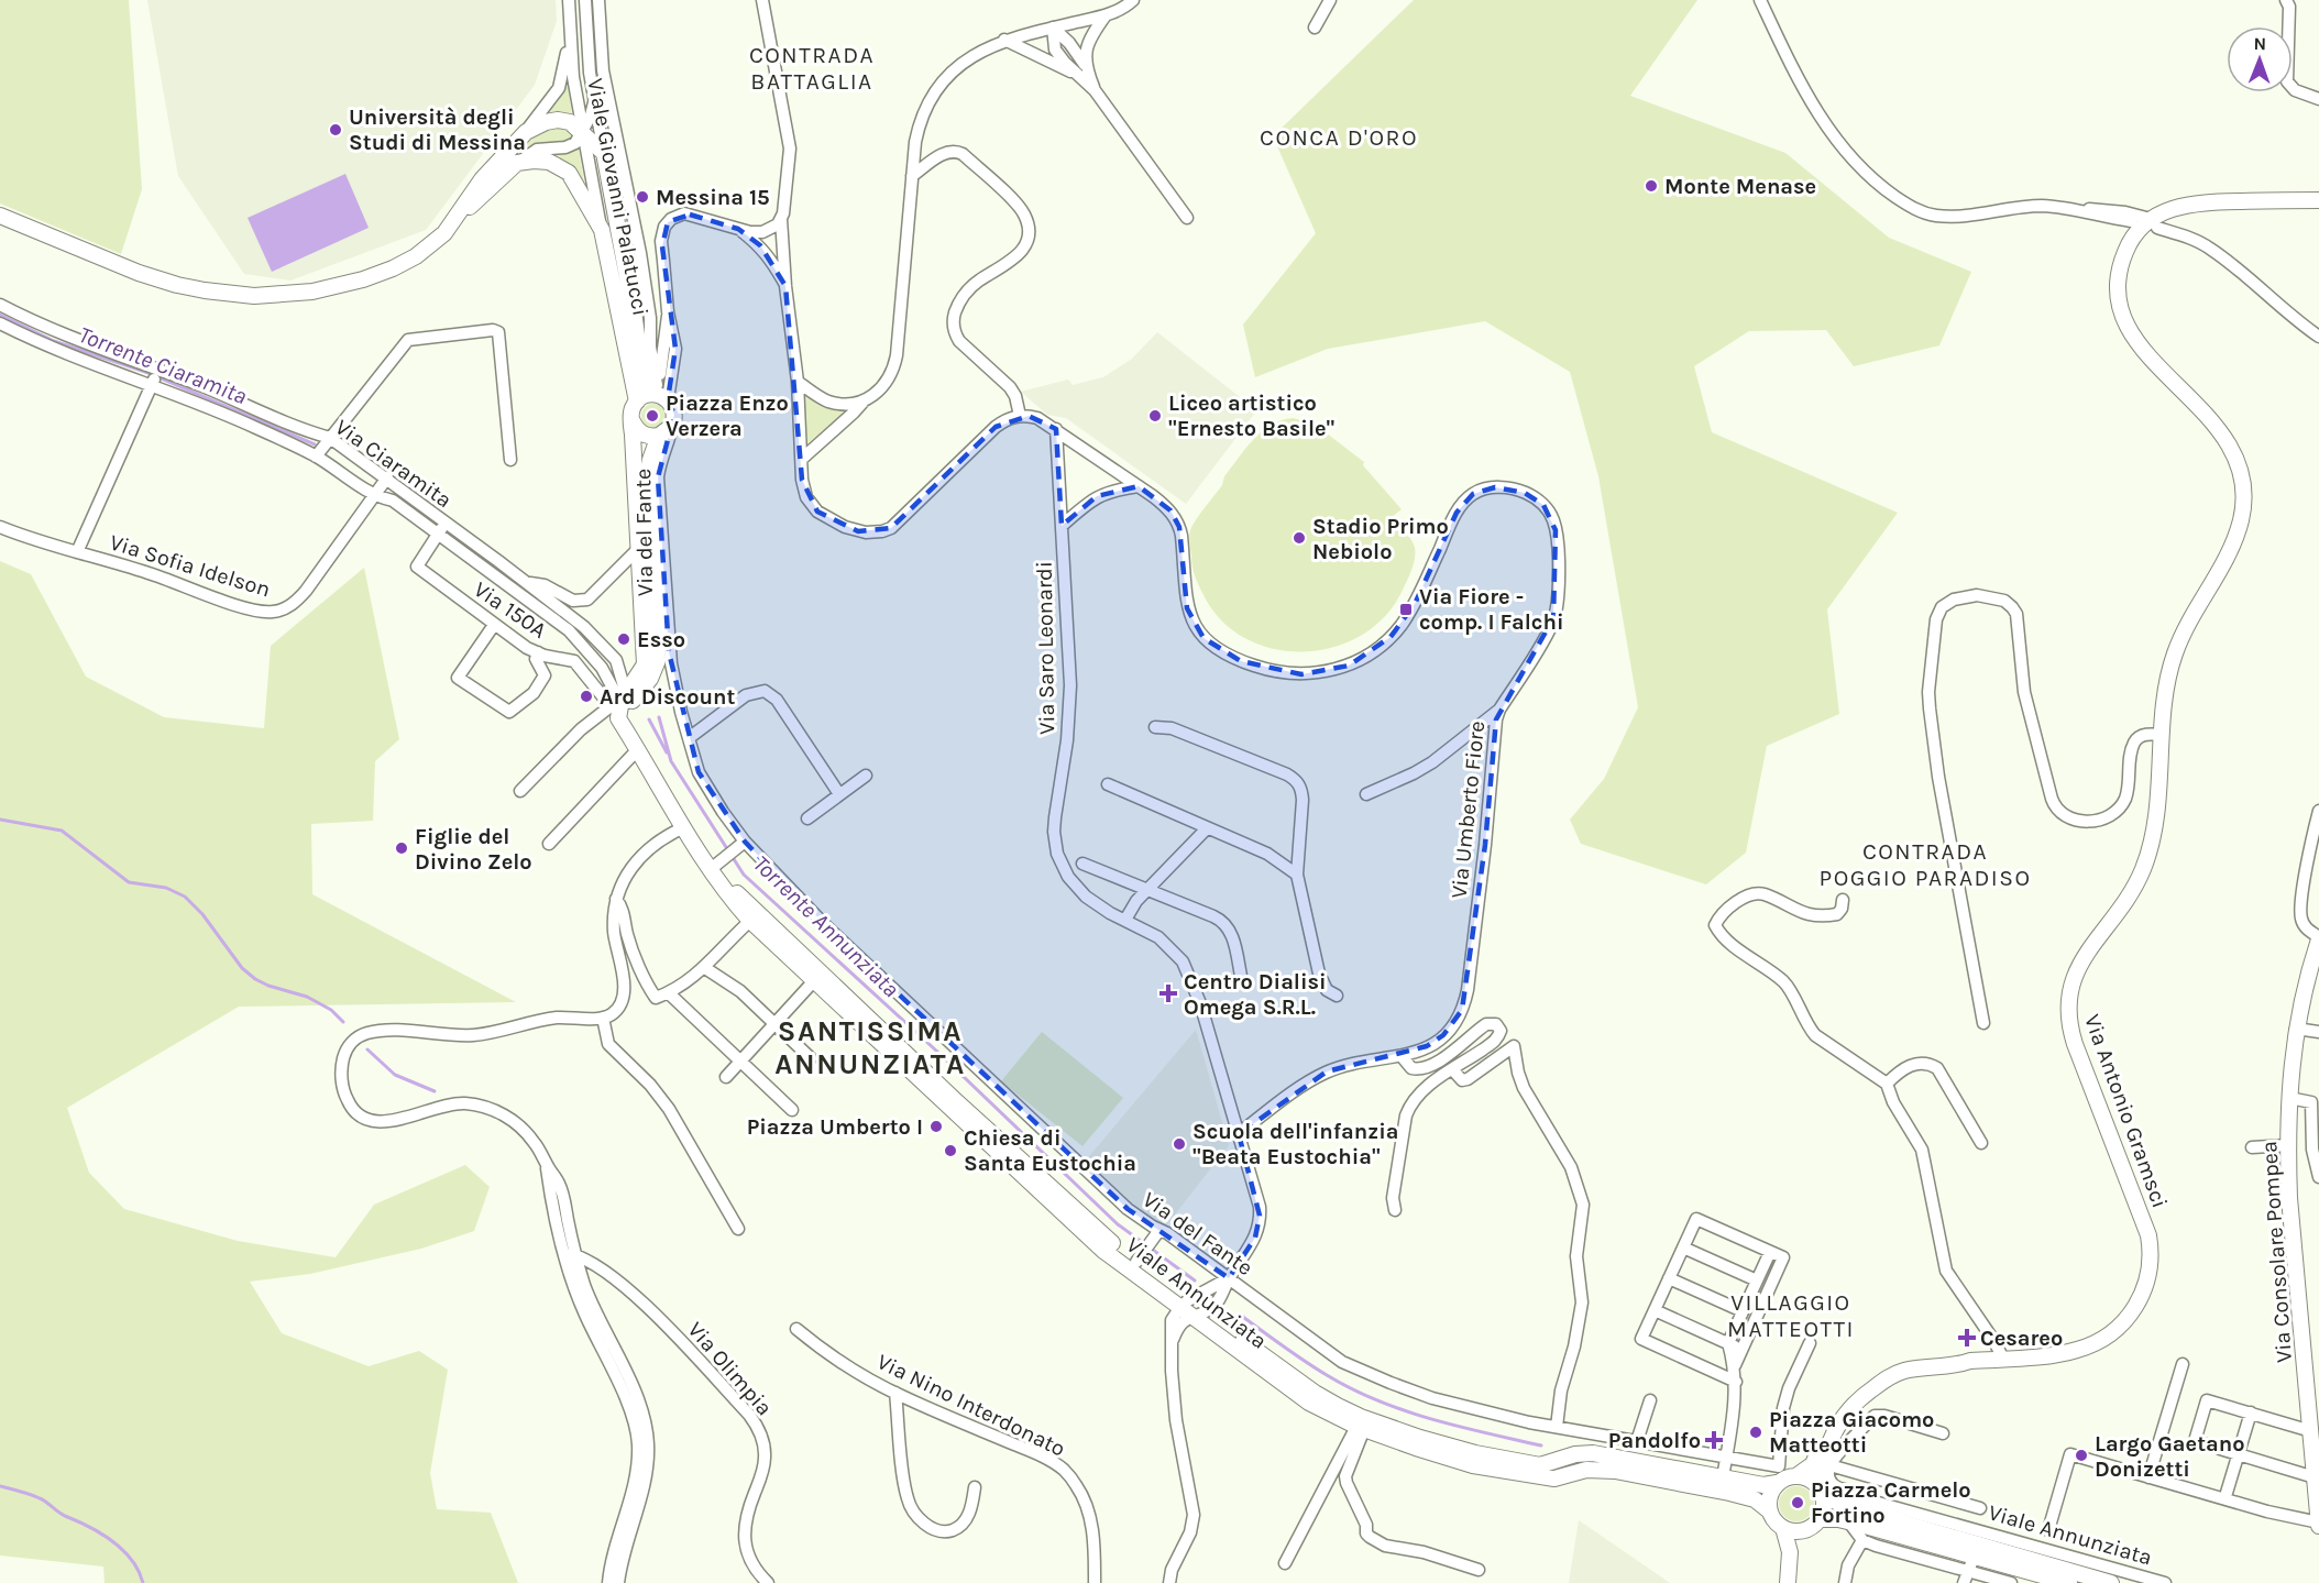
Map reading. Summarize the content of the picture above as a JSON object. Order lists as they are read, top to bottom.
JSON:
{
  "streets": {
    "main road": [
      "Viale Giovanni Palatucci",
      "Via Antonio Gramsci",
      "Via Consolare Pompea",
      "Viale Annunziata"
    ],
    "street": [
      "Via Ciaramita",
      "Via del Fante",
      "Via Sofia Idelson",
      "Via 150A",
      "Via Saro Leonardi",
      "Via Umberto Fiore",
      "Via Olimpia",
      "Via Nino Interdonato"
    ]
  },
  "crossings": [
    ["Viale Giovanni Palatucci", "Via del Fante"],
    ["Via Ciaramita", "Via Sofia Idelson"],
    ["Via Ciaramita", "Via 150A"],
    ["Via del Fante", "Via Saro Leonardi"],
    ["Via Saro Leonardi", "Via Umberto Fiore"],
    ["Via Saro Leonardi", "Viale Annunziata"],
    ["Via Antonio Gramsci", "Viale Annunziata"]
  ],
  "districts": [
    "CONTRADA BATTAGLIA",
    "CONCA D'ORO",
    "CONTRADA POGGIO PARADISO",
    "SANTISSIMA ANNUNZIATA",
    "VILLAGGIO MATTEOTTI"
  ],
  "water": ["Torrente Ciaramita", "Torrente Annunziata"],
  "places": {
    "other": [
      "Università degli Studi di Messina",
      "Monte Menase",
      "Messina 15",
      "Piazza Enzo Verzera",
      "Liceo artistico \"Ernesto Basile\"",
      "Stadio Primo Nebiolo",
      "Esso",
      "Ard Discount",
      "Figlie del Divino Zelo",
      "Piazza Umberto I",
      "Scuola dell'infanzia \"Beata Eustochia\"",
      "Chiesa di Santa Eustochia",
      "Piazza Giacomo Matteotti",
      "Largo Gaetano Donizetti",
      "Piazza Carmelo Fortino"
    ],
    "transit": ["Via Fiore - comp. I Falchi"],
    "health": ["Centro Dialisi Omega S.R.L.", "Cesareo", "Pandolfo"]
  },
  "north": "top"
}
